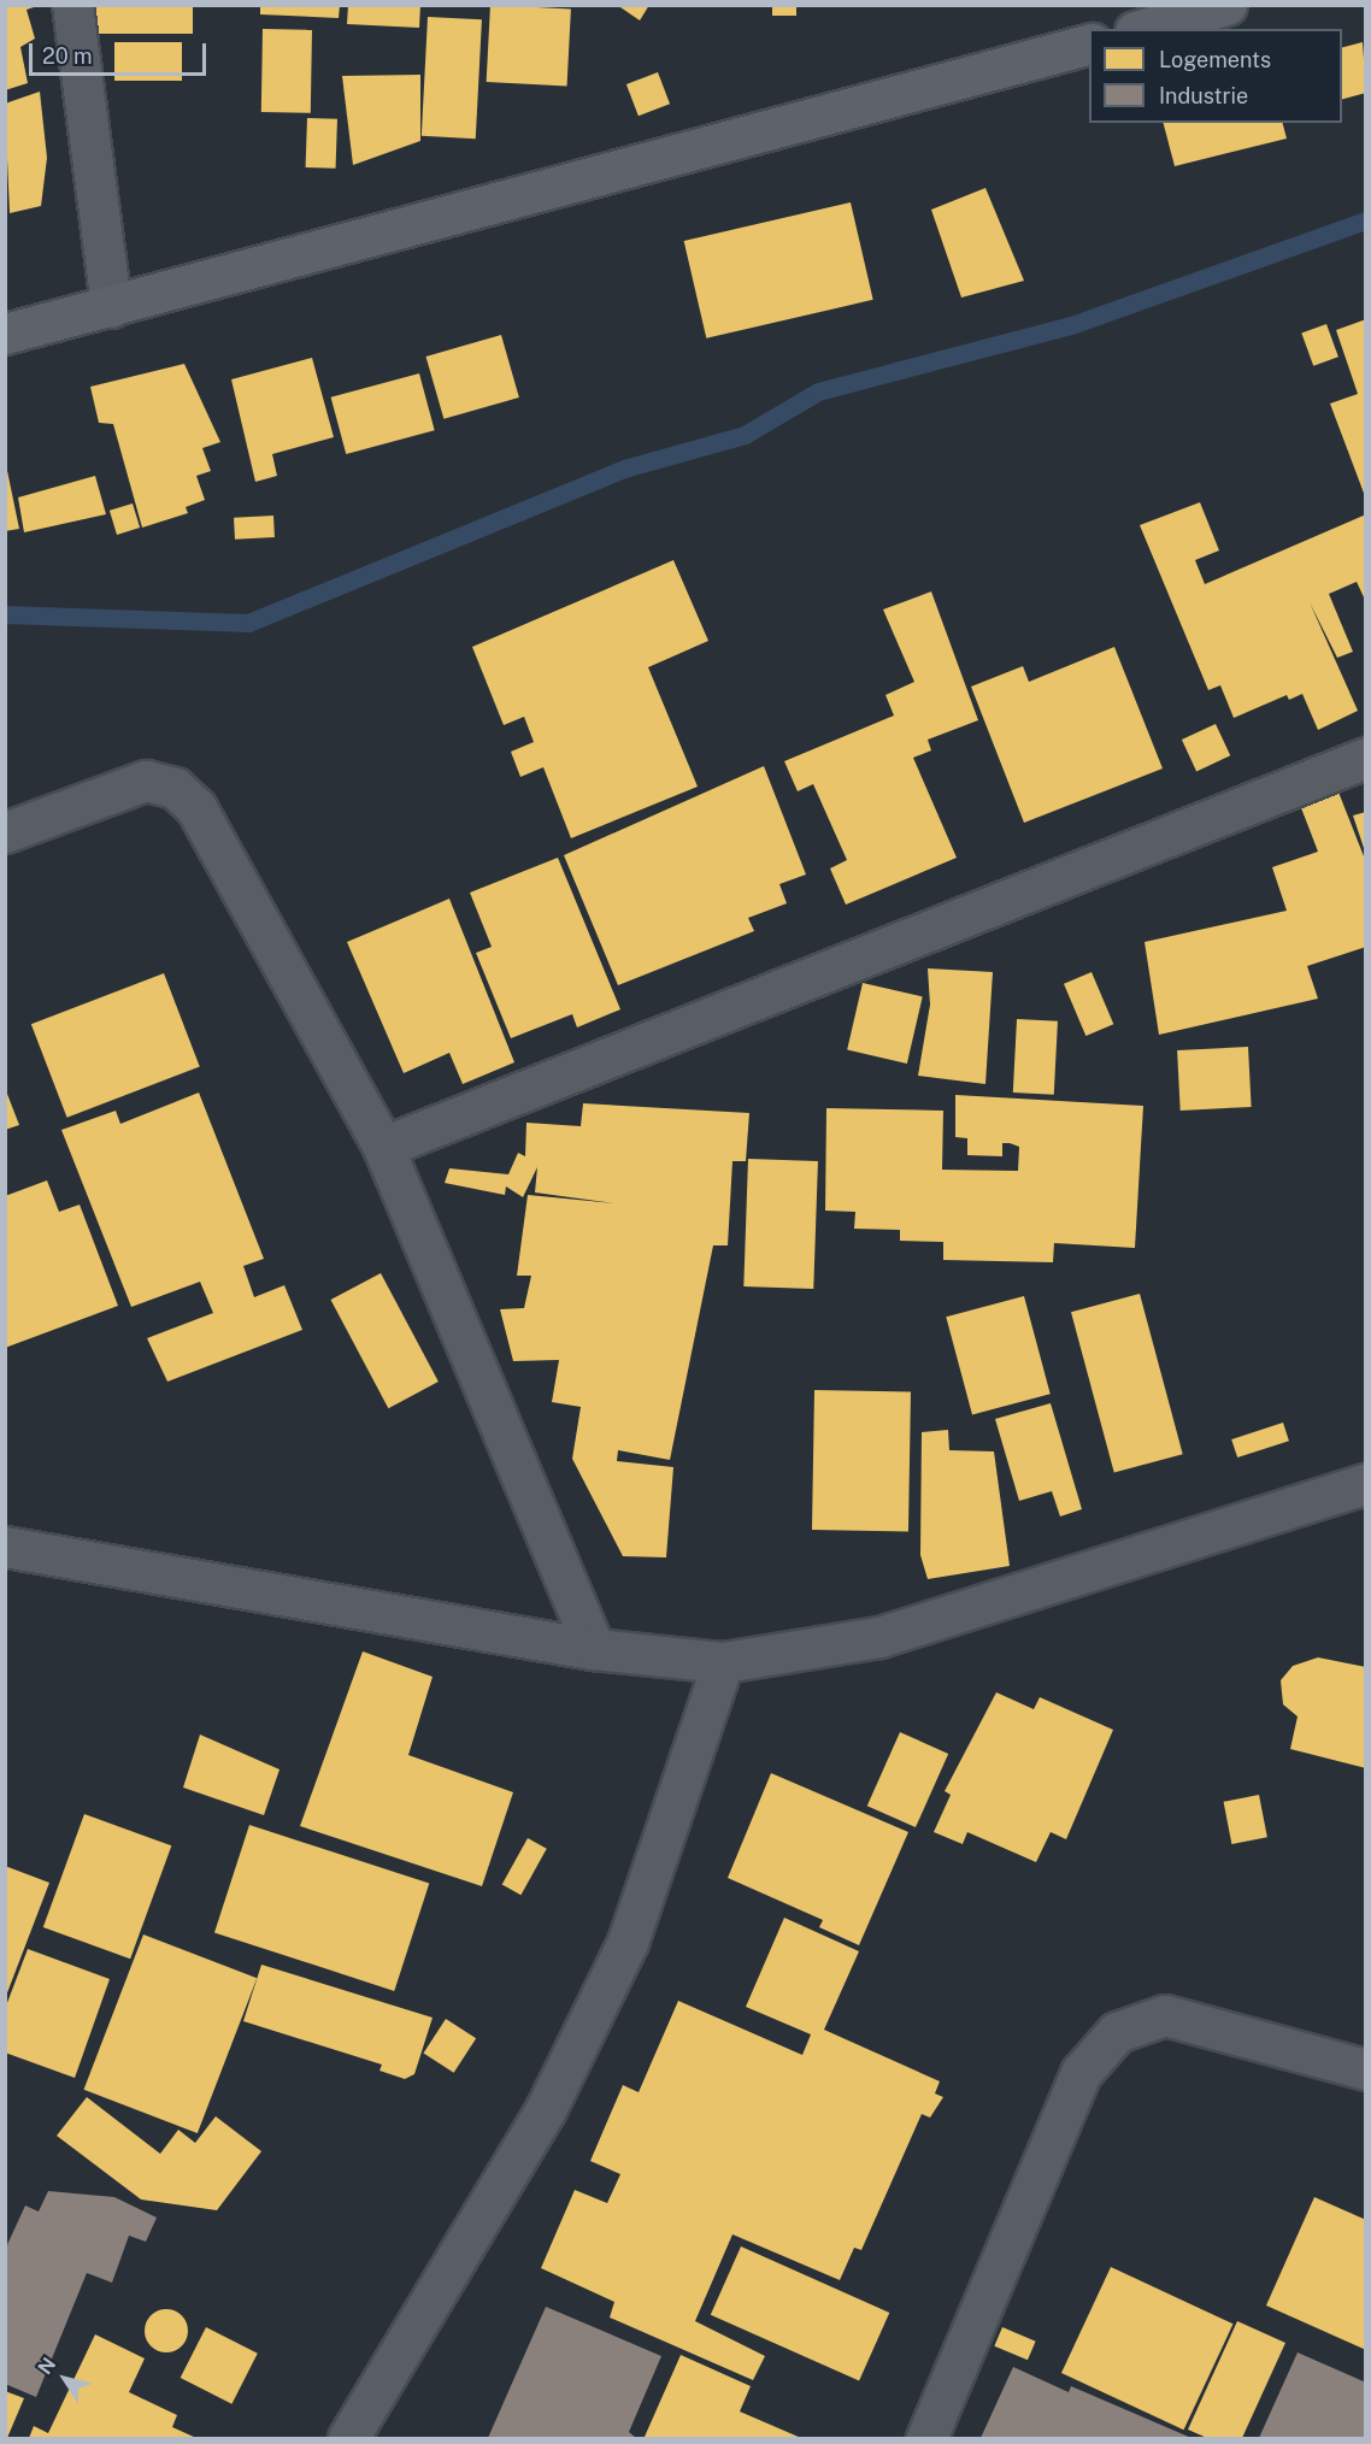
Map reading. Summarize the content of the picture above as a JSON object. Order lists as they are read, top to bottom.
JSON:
{
  "legend": ["Logements", "Industrie"],
  "scale_bar": "20 m",
  "north": "top left"
}
